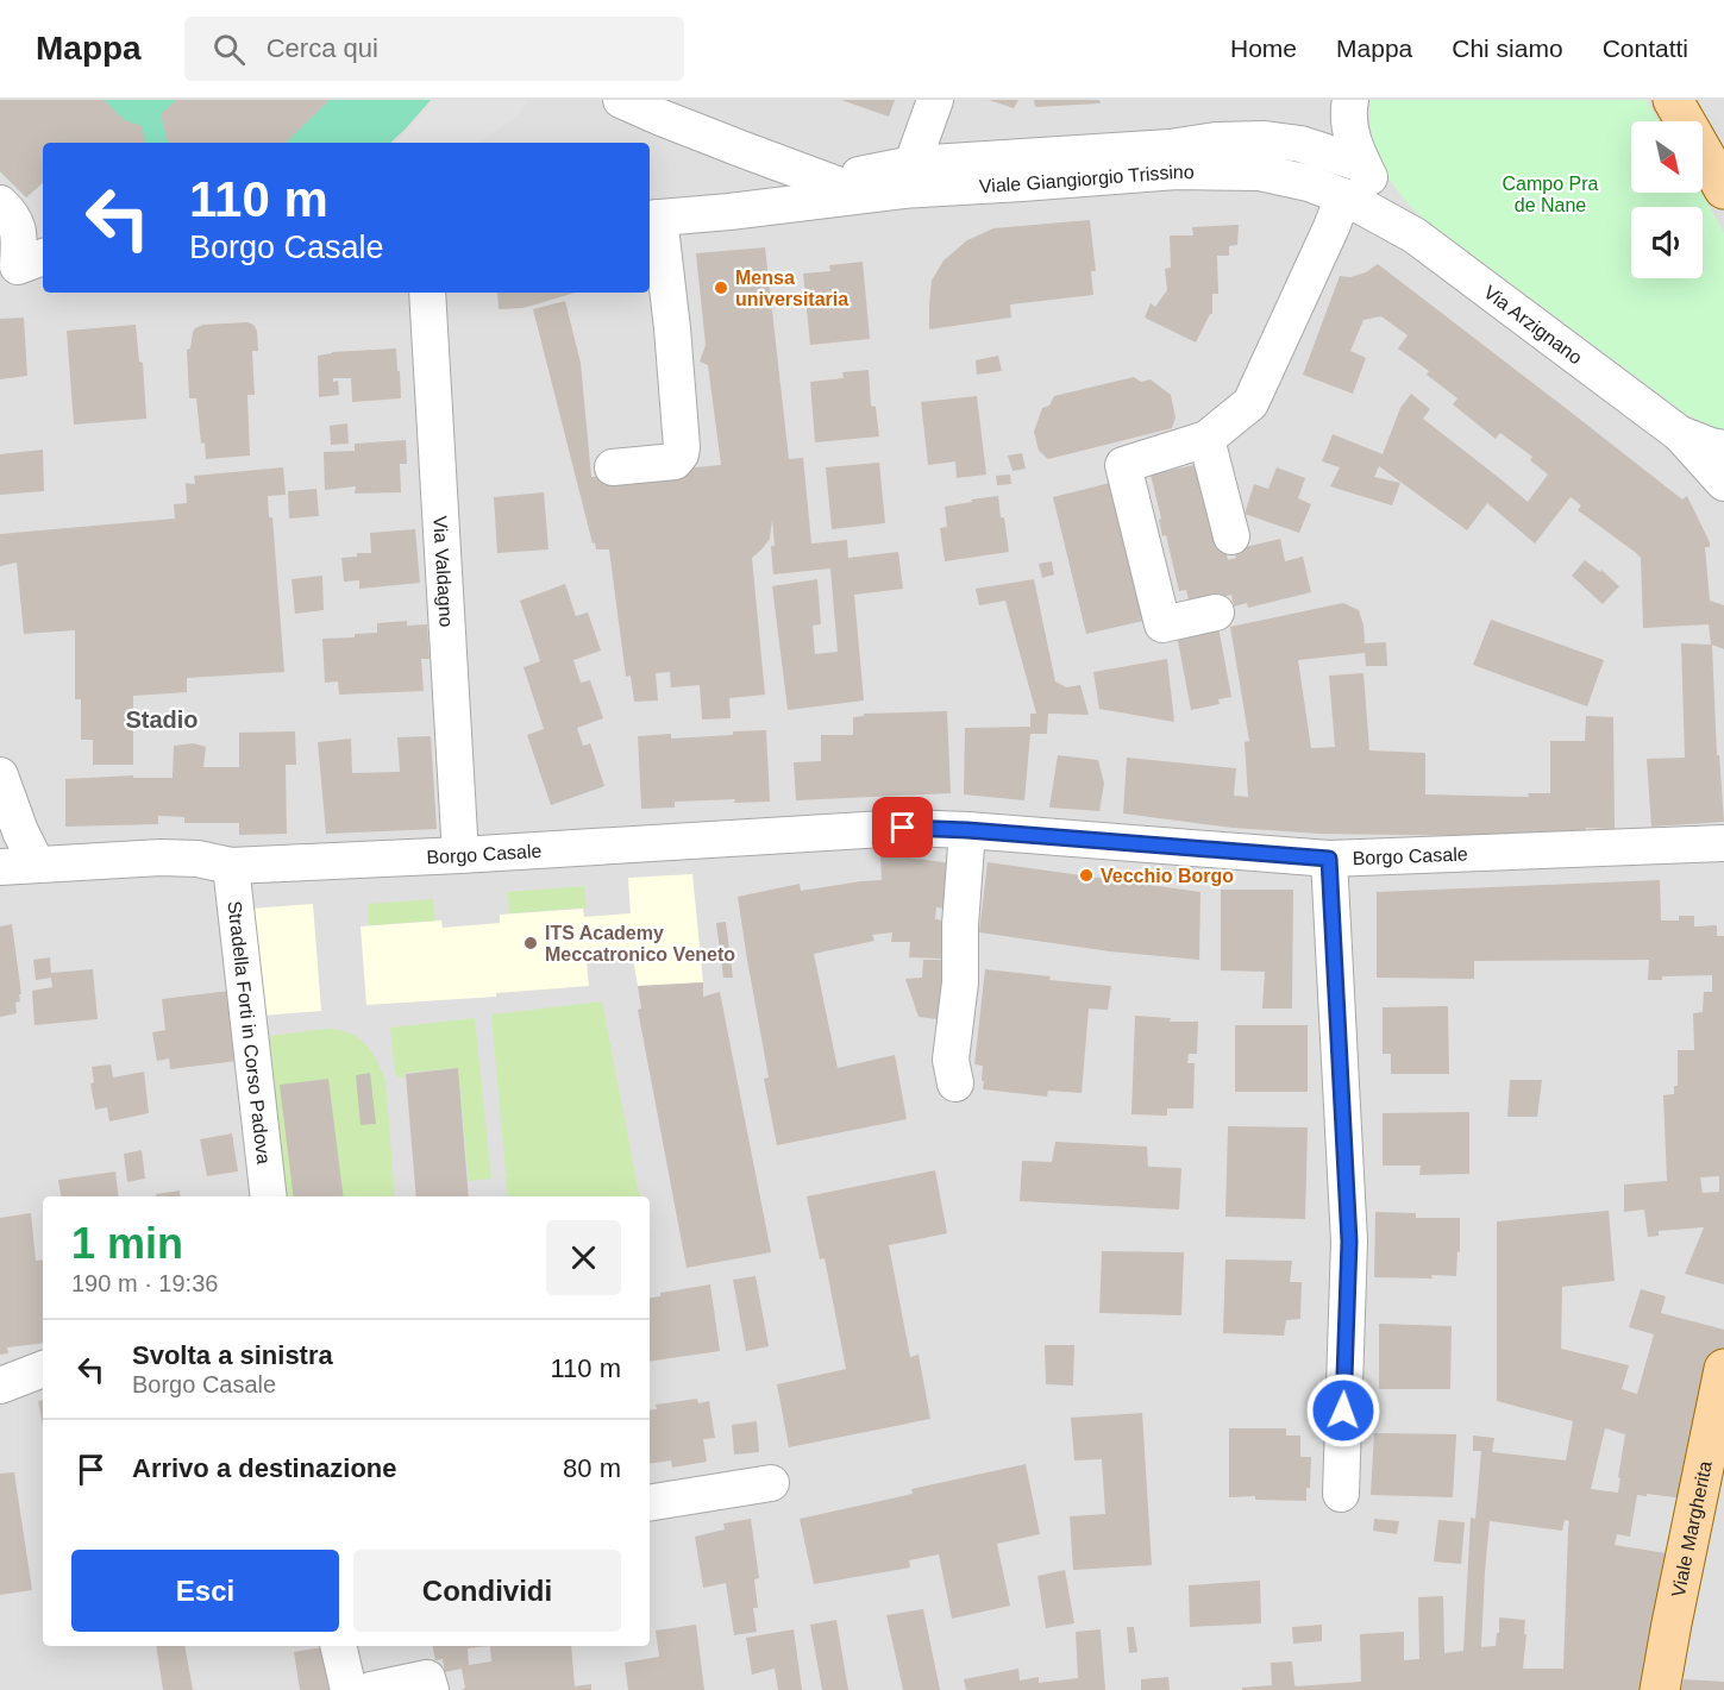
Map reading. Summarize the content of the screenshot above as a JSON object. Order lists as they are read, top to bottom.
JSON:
{
  "streets": {
    "main road": ["Viale Margherita"],
    "street": [
      "Viale Giangiorgio Trissino",
      "Via Arzignano",
      "Via Valdagno",
      "Borgo Casale",
      "Stradella Forti in Corso Padova"
    ]
  },
  "crossings": [
    ["Viale Giangiorgio Trissino", "Via Arzignano"],
    ["Via Valdagno", "Borgo Casale"],
    ["Borgo Casale", "Stradella Forti in Corso Padova"]
  ],
  "districts": ["Stadio"],
  "parks": ["Campo Pra de Nane"],
  "places": ["Mensa universitaria", "Vecchio Borgo", "ITS Academy Meccatronico Veneto"],
  "north": "bottom right",
  "page": {
    "header": "Mappa",
    "search": "Cerca qui",
    "nav": [
      "Home",
      "Mappa",
      "Chi siamo",
      "Contatti"
    ],
    "turn": ["110 m", "Borgo Casale"],
    "heading": ["1 min", "190 m · 19:36"],
    "list": [
      {
        "name": "Svolta a sinistra",
        "note": "Borgo Casale",
        "value": "110 m"
      },
      {
        "name": "Arrivo a destinazione",
        "value": "80 m"
      }
    ],
    "buttons": ["Esci", "Condividi"]
  }
}
